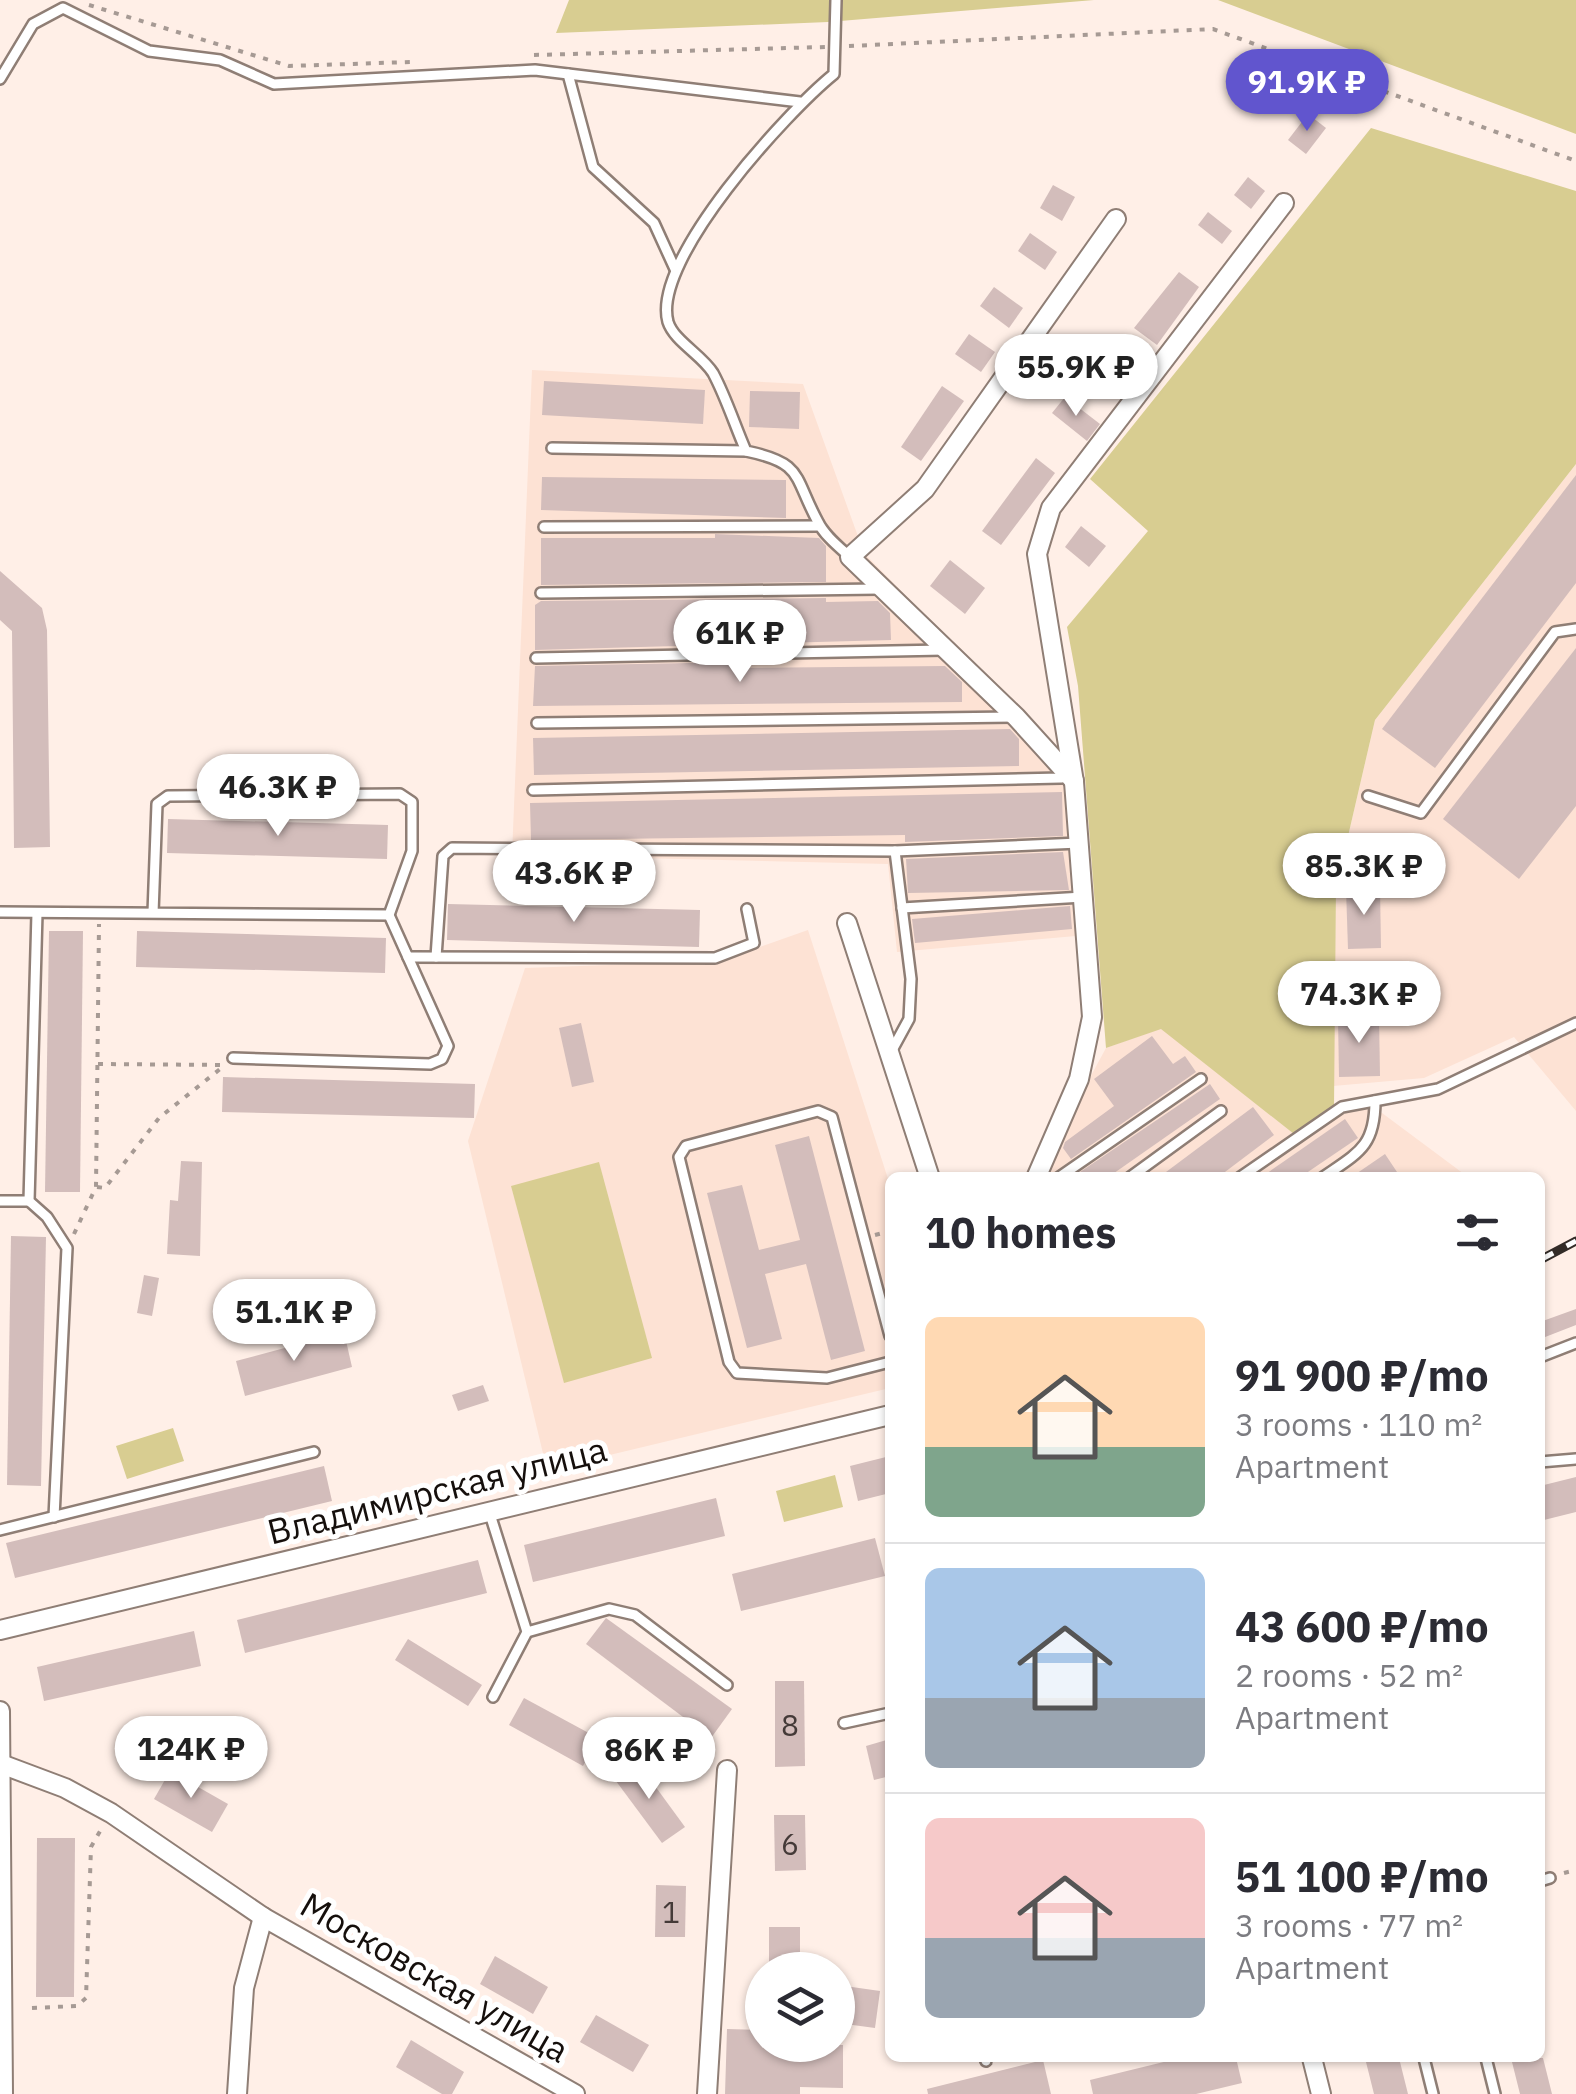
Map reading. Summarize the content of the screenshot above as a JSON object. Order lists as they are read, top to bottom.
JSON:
{
  "streets": {
    "street": ["Владимирская улица", "Московская улица"]
  },
  "house_numbers": ["8", "6", "1"],
  "page": {
    "price": [
      "91.9K ₽",
      "55.9K ₽",
      "61K ₽",
      "46.3K ₽",
      "85.3K ₽",
      "43.6K ₽",
      "74.3K ₽",
      "51.1K ₽",
      "124K ₽",
      "86K ₽"
    ],
    "heading": "10 homes",
    "list": [
      {
        "name": "91 900 ₽/mo",
        "note": "3 rooms · 110 m² · Apartment"
      },
      {
        "name": "43 600 ₽/mo",
        "note": "2 rooms · 52 m² · Apartment"
      },
      {
        "name": "51 100 ₽/mo",
        "note": "3 rooms · 77 m² · Apartment"
      }
    ]
  }
}
